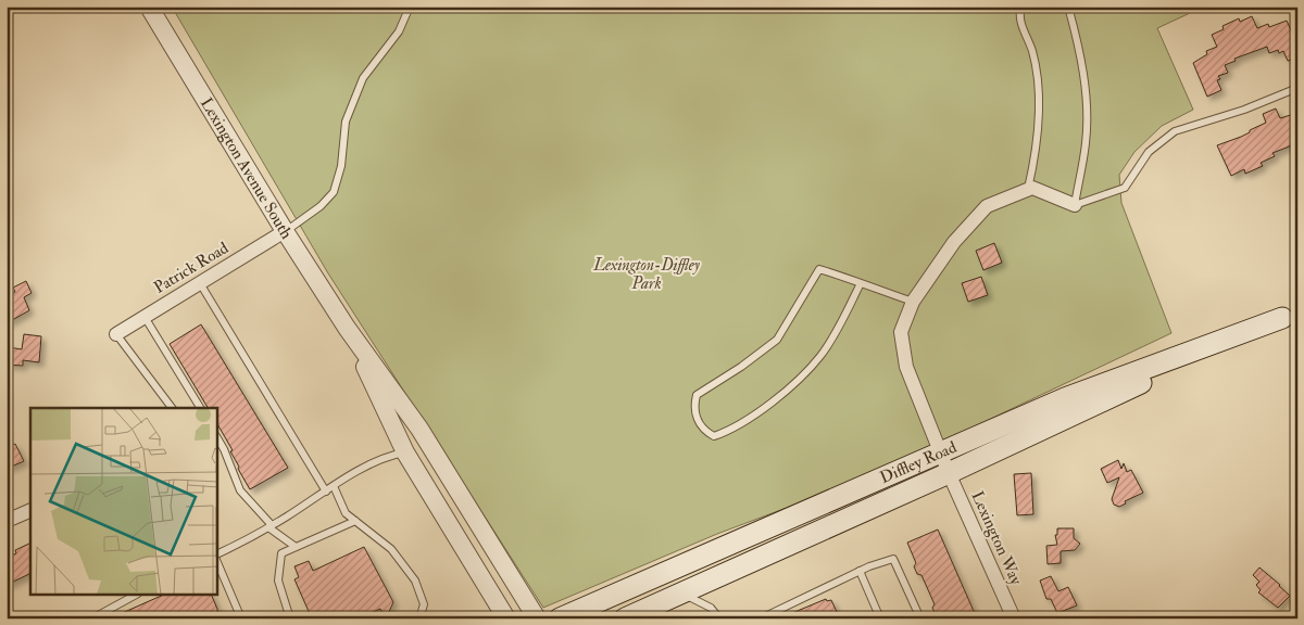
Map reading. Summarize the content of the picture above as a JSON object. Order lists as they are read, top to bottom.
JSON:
{
  "streets": {
    "main road": ["Diffley Road"],
    "street": ["Lexington Avenue South", "Patrick Road", "Lexington Way"]
  },
  "crossings": [
    ["Lexington Avenue South", "Patrick Road"],
    ["Diffley Road", "Lexington Way"]
  ],
  "parks": ["Lexington-Diffley Park"]
}
